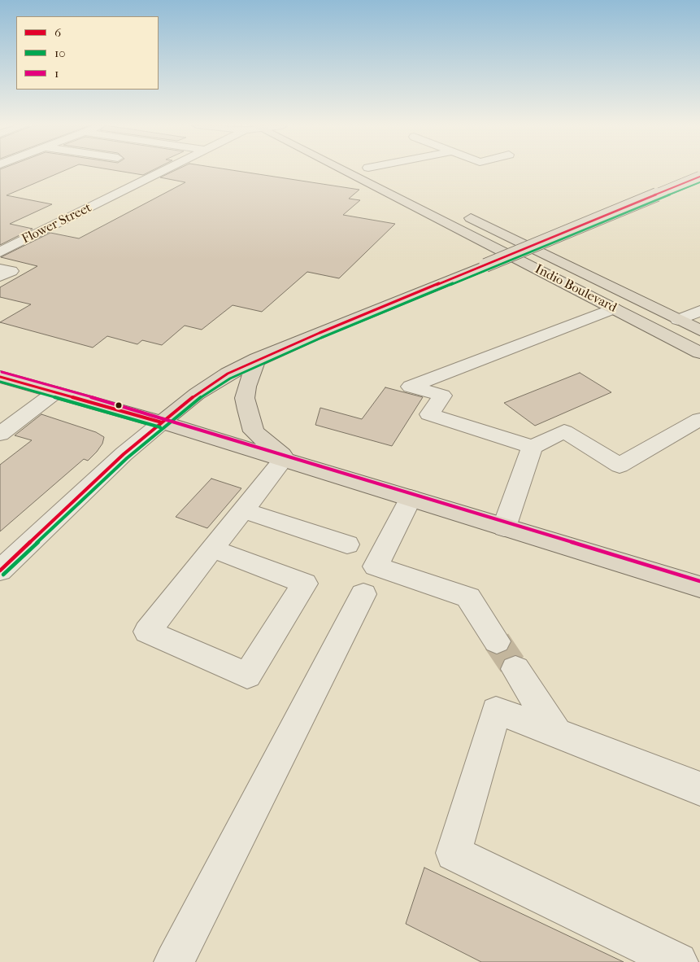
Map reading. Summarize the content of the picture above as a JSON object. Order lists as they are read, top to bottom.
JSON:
{
  "streets": {
    "main road": ["Indio Boulevard"],
    "street": ["Flower Street"]
  },
  "lines": ["transit line 6", "transit line 10", "transit line 1"],
  "legend": ["6", "10", "1"]
}
